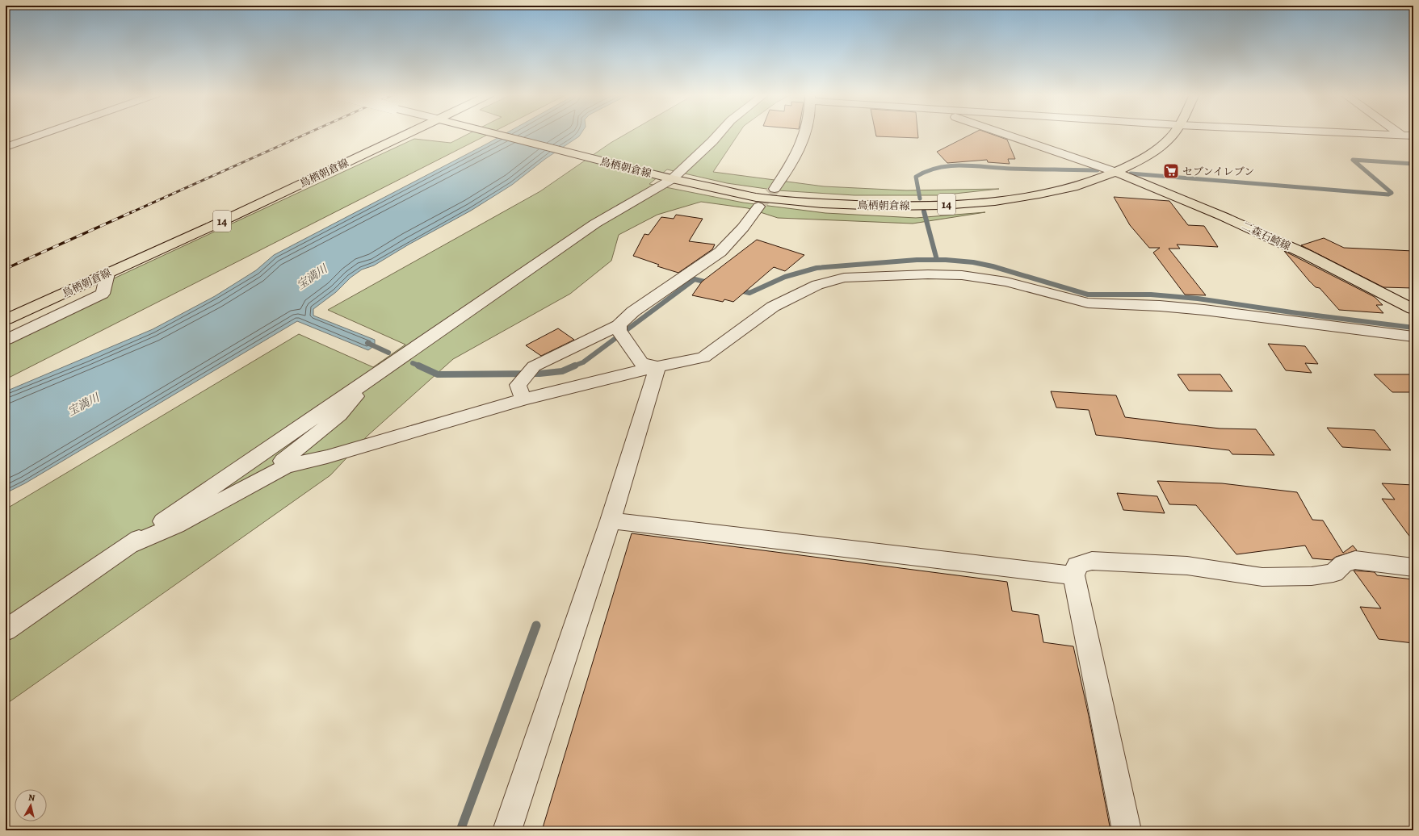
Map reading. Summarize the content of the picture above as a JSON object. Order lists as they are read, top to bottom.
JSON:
{
  "streets": {
    "main road": ["鳥栖朝倉線", "14", "二森石崎線"]
  },
  "crossings": [
    ["鳥栖朝倉線", "二森石崎線"]
  ],
  "water": ["宝満川"],
  "places": {
    "supermarket": ["セブンイレブン"]
  },
  "north": "top"
}
